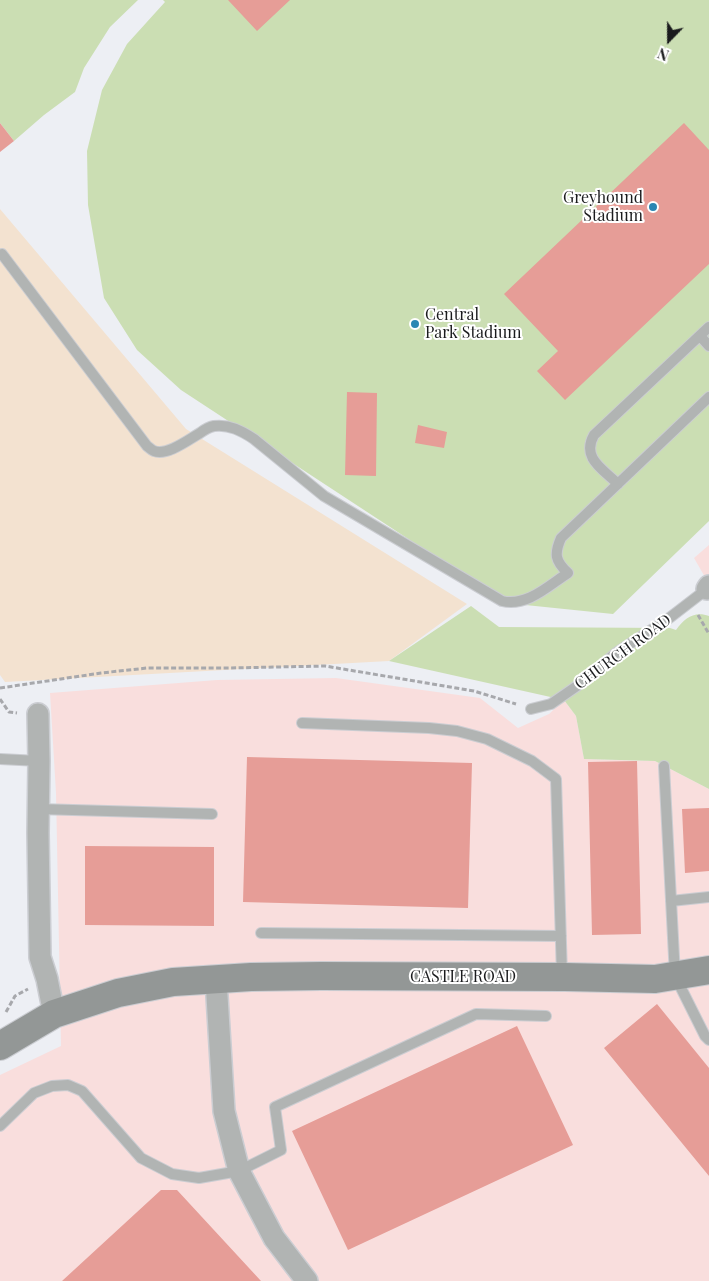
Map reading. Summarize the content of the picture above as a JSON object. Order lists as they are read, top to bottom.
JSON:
{
  "streets": {
    "main road": ["CASTLE ROAD"],
    "lane": ["CHURCH ROAD"]
  },
  "places": ["Greyhound Stadium", "Central Park Stadium"],
  "north": "bottom"
}
